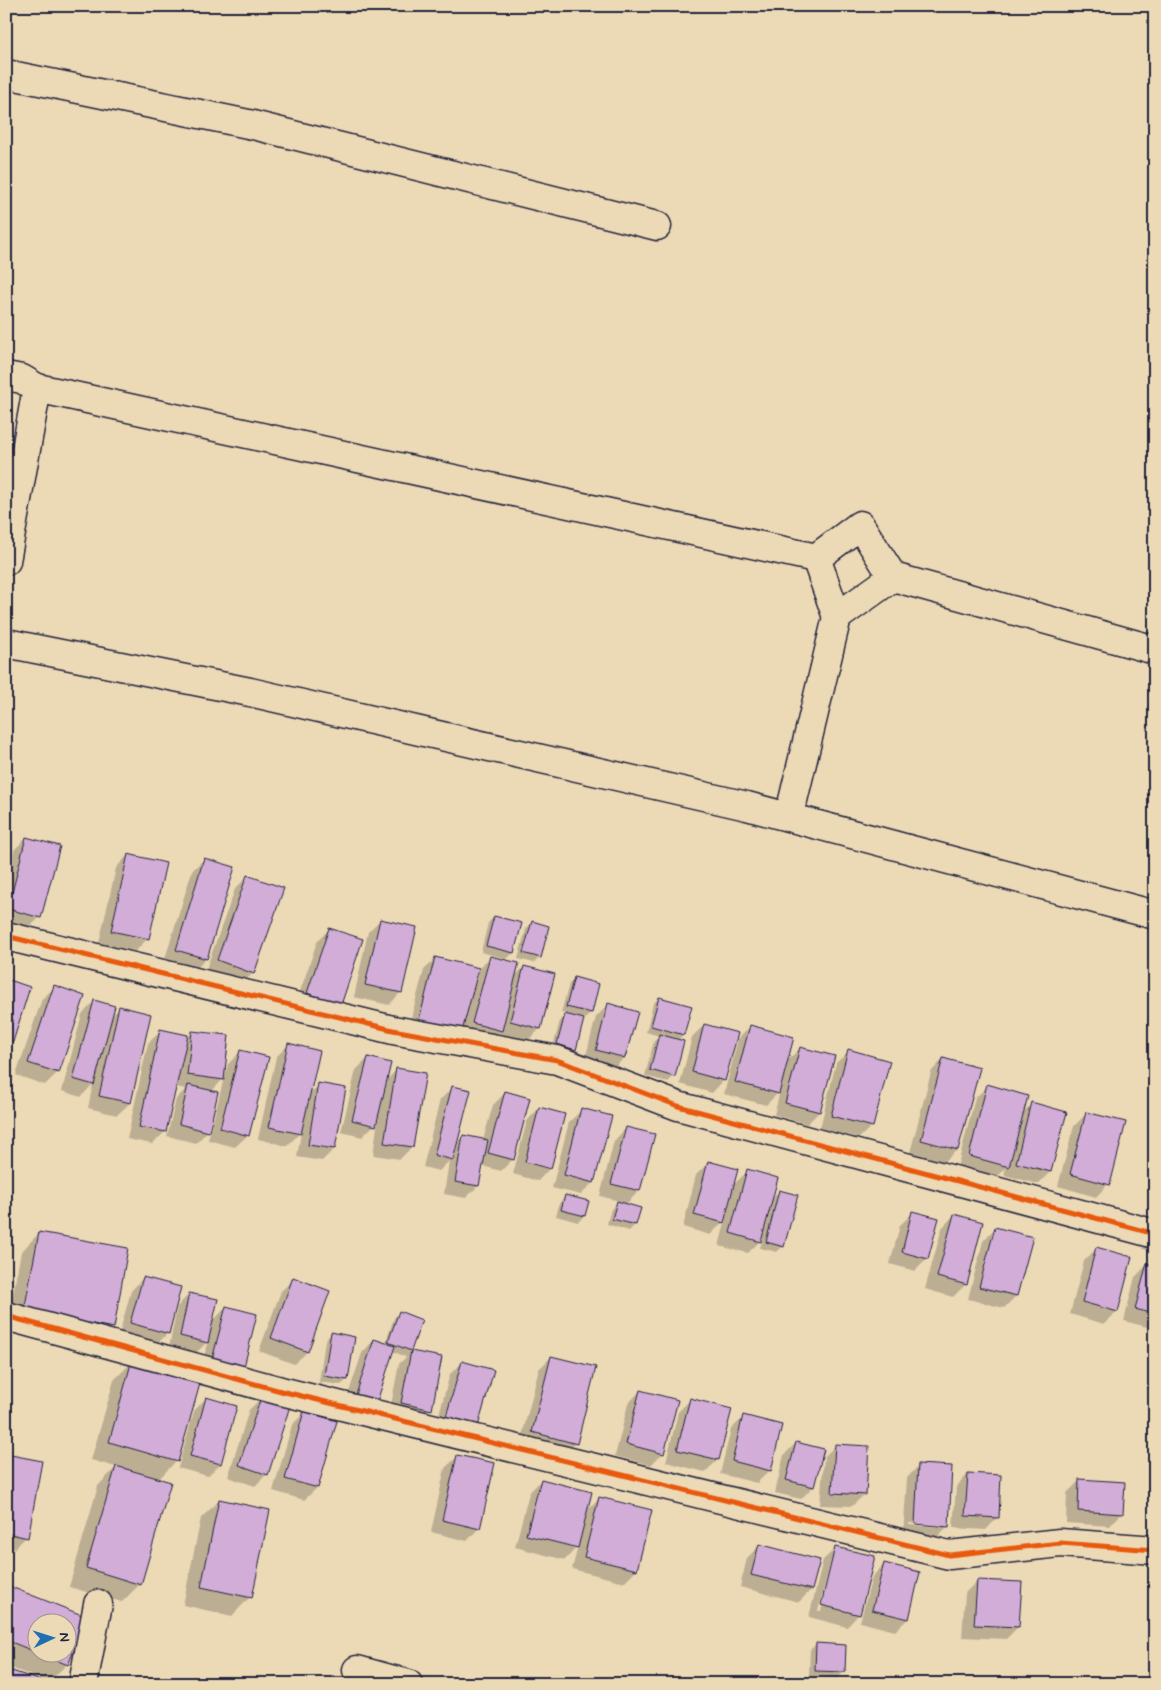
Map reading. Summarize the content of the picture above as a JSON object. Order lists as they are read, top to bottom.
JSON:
{
  "north": "right"
}
